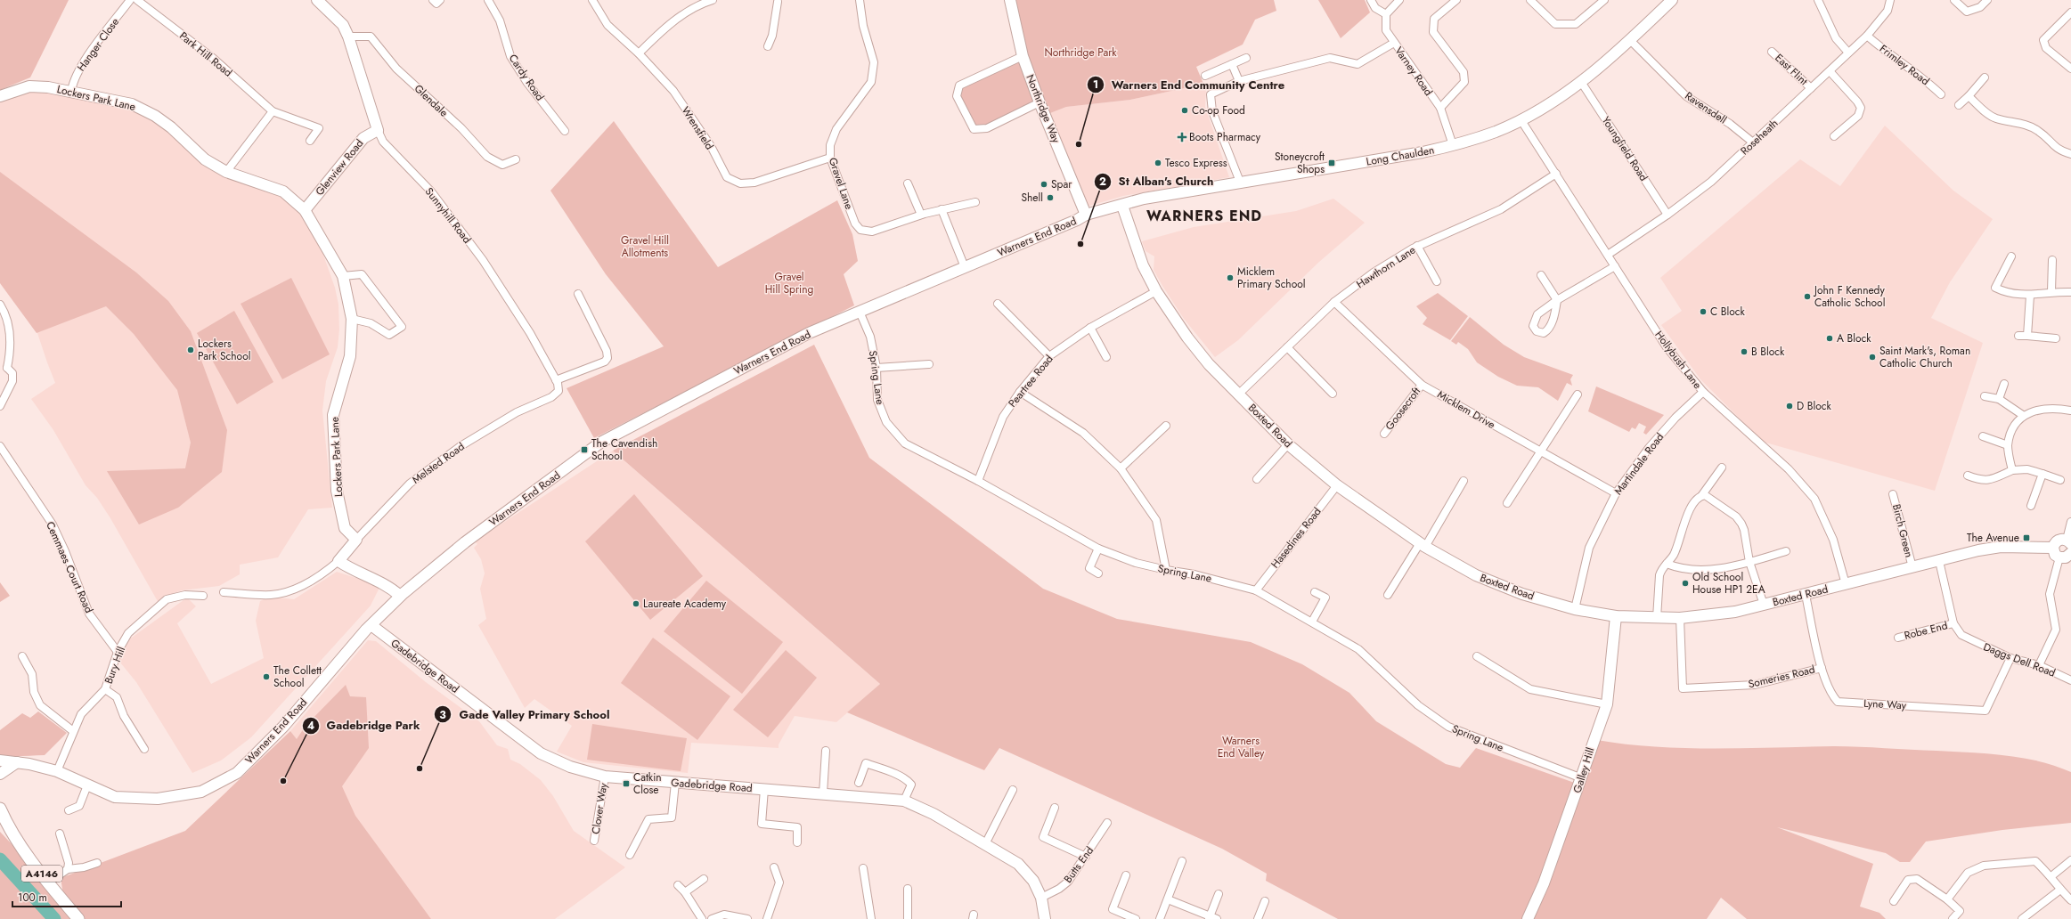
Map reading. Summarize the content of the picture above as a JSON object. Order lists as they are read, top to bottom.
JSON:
{
  "streets": {
    "main road": ["A4146"],
    "street": [
      "Hanger Close",
      "Park Hill Road",
      "Frimley Road",
      "East Flint",
      "Varney Road",
      "Cardy Road",
      "Lockers Park Lane",
      "Glendale",
      "Ravensdell",
      "Northridge Way",
      "Wrensfield",
      "Roseheath",
      "Youngfield Road",
      "Long Chaulden",
      "Glenview Road",
      "Gravel Lane",
      "Sunnyhill Road",
      "Warners End Road",
      "Hawthorn Lane",
      "Hollybush Lane",
      "Spring Lane",
      "Peartree Road",
      "Goosecroft",
      "Micklem Drive",
      "Boxted Road",
      "Melsted Road",
      "Martindale Road",
      "Birch Green",
      "Hasedines Road",
      "Cemmaes Court Road",
      "Robe End",
      "Daggs Dell Road",
      "Bury Hill",
      "Gadebridge Road",
      "Someries Road",
      "Lyne Way",
      "Galley Hill",
      "Clover Way",
      "Butts End"
    ]
  },
  "crossings": [
    ["Hanger Close", "Lockers Park Lane"],
    ["Frimley Road", "Roseheath"],
    ["East Flint", "Roseheath"],
    ["Varney Road", "Long Chaulden"],
    ["Lockers Park Lane", "Glenview Road"],
    ["Lockers Park Lane", "Melsted Road"],
    ["Glendale", "Sunnyhill Road"],
    ["Ravensdell", "Roseheath"],
    ["Ravensdell", "Long Chaulden"],
    ["Northridge Way", "Long Chaulden"],
    ["Northridge Way", "Warners End Road"],
    ["Wrensfield", "Gravel Lane"],
    ["Roseheath", "Youngfield Road"],
    ["Roseheath", "Hollybush Lane"],
    ["Youngfield Road", "Long Chaulden"],
    ["Long Chaulden", "Warners End Road"],
    ["Long Chaulden", "Hollybush Lane"],
    ["Long Chaulden", "Boxted Road"],
    ["Glenview Road", "Sunnyhill Road"],
    ["Sunnyhill Road", "Melsted Road"],
    ["Warners End Road", "Spring Lane"],
    ["Warners End Road", "Bury Hill"],
    ["Warners End Road", "Gadebridge Road"],
    ["Hawthorn Lane", "Hollybush Lane"],
    ["Hawthorn Lane", "Micklem Drive"],
    ["Hawthorn Lane", "Boxted Road"],
    ["Hollybush Lane", "Boxted Road"],
    ["Hollybush Lane", "Martindale Road"],
    ["Spring Lane", "Peartree Road"],
    ["Spring Lane", "Hasedines Road"],
    ["Spring Lane", "Galley Hill"],
    ["Peartree Road", "Boxted Road"],
    ["Goosecroft", "Micklem Drive"],
    ["Micklem Drive", "Martindale Road"],
    ["Boxted Road", "Martindale Road"],
    ["Boxted Road", "Birch Green"],
    ["Boxted Road", "Hasedines Road"],
    ["Boxted Road", "Daggs Dell Road"],
    ["Boxted Road", "Someries Road"],
    ["Boxted Road", "Lyne Way"],
    ["Boxted Road", "Galley Hill"],
    ["Cemmaes Court Road", "Bury Hill"],
    ["Robe End", "Daggs Dell Road"],
    ["Daggs Dell Road", "Lyne Way"],
    ["Gadebridge Road", "Clover Way"],
    ["Gadebridge Road", "Butts End"],
    ["Someries Road", "Lyne Way"]
  ],
  "districts": ["WARNERS END"],
  "parks": [
    "Northridge Park",
    "Gravel Hill Allotments",
    "Gravel Hill Spring",
    "Warners End Valley"
  ],
  "places": {
    "other": [
      "Co-op Food",
      "Warners End Community Centre",
      "Tesco Express",
      "Spar",
      "Shell",
      "St Alban's Church",
      "Micklem Primary School",
      "John F Kennedy Catholic School",
      "C Block",
      "A Block",
      "Lockers Park School",
      "B Block",
      "Saint Mark's, Roman Catholic Church",
      "D Block",
      "Old School House HP1 2EA",
      "Laureate Academy",
      "The Collett School",
      "Gade Valley Primary School",
      "Gadebridge Park"
    ],
    "health": ["Boots Pharmacy"],
    "transit": [
      "Stoneycroft Shops",
      "The Cavendish School",
      "The Avenue",
      "Catkin Close"
    ]
  },
  "scale_bar": "100 m"
}
